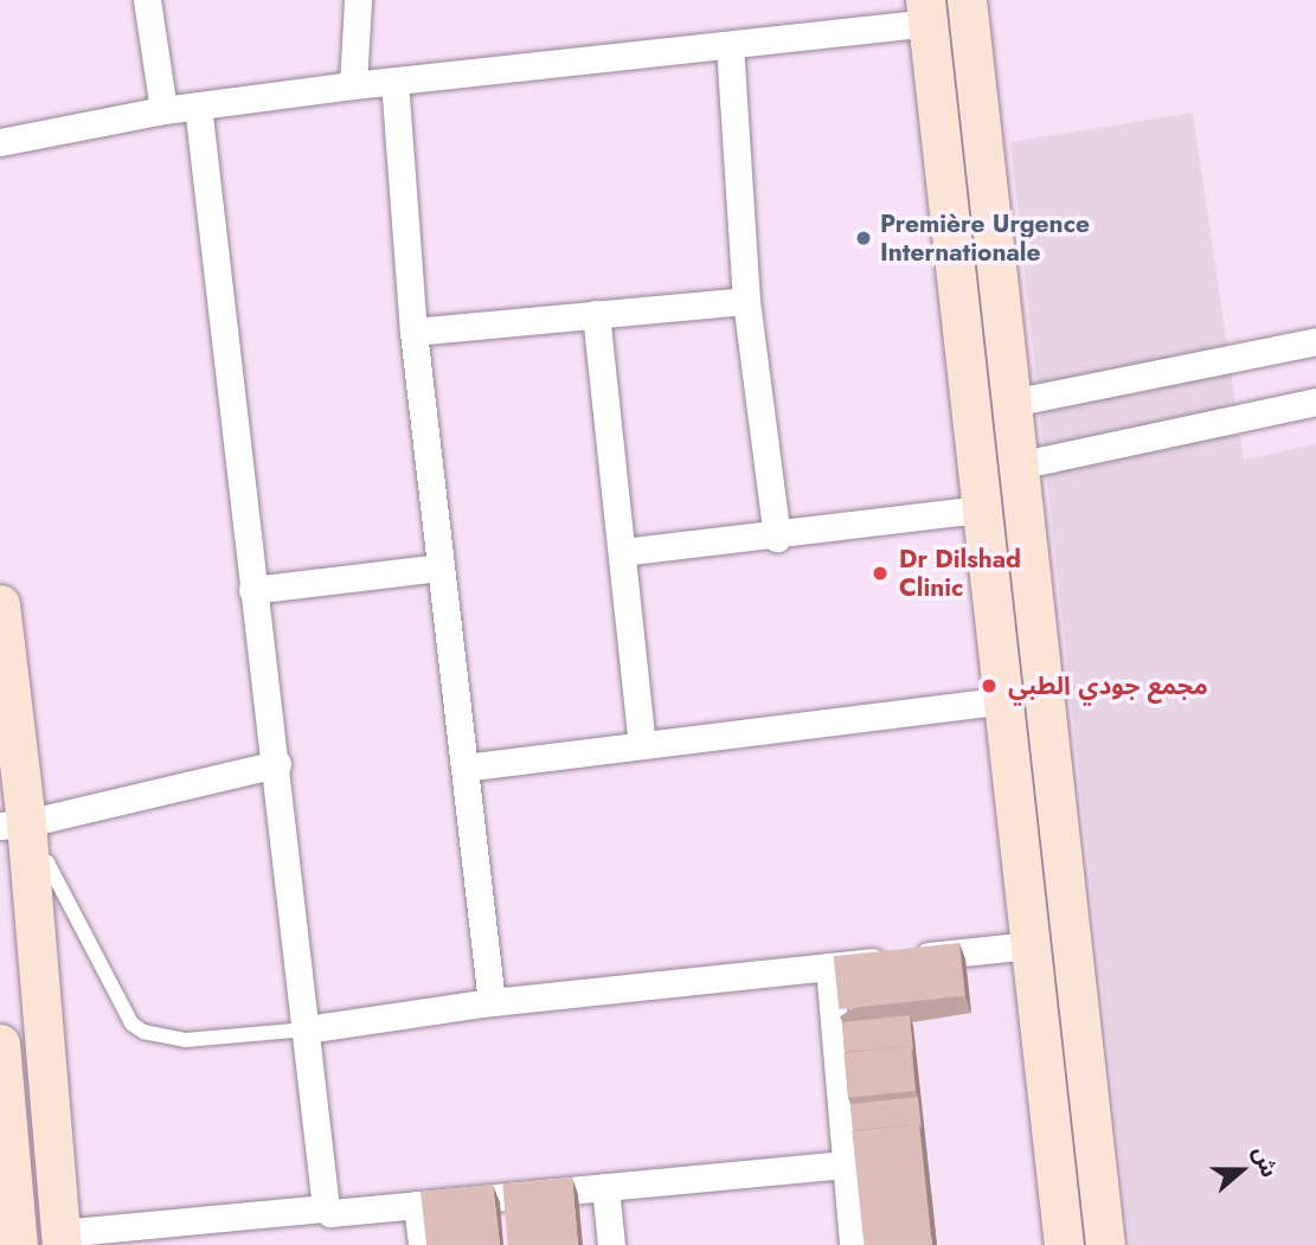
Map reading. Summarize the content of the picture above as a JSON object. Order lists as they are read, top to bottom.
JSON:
{
  "places": ["Première Urgence Internationale", "Dr Dilshad Clinic", "مجمع جودي الطبي"],
  "north": "right"
}
